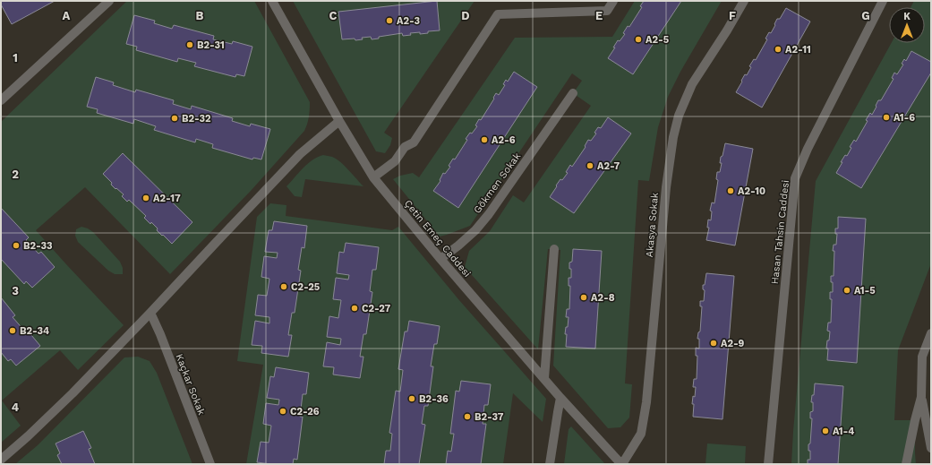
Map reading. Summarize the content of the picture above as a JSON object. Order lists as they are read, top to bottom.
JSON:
{
  "streets": {
    "street": [
      "Gökmen Sokak",
      "Akasya Sokak",
      "Hasan Tahsin Caddesi",
      "Çetin Emeç Caddesi",
      "Kaçkar Sokak"
    ]
  },
  "crossings": [
    ["Gökmen Sokak", "Çetin Emeç Caddesi"],
    ["Akasya Sokak", "Çetin Emeç Caddesi"]
  ],
  "places": [
    "A2-3",
    "A2-5",
    "B2-31",
    "A2-11",
    "A1-6",
    "B2-32",
    "A2-6",
    "A2-7",
    "A2-10",
    "A2-17",
    "B2-33",
    "C2-25",
    "A1-5",
    "A2-8",
    "C2-27",
    "B2-34",
    "A2-9",
    "B2-36",
    "C2-26",
    "B2-37",
    "A1-4"
  ],
  "north": "top",
  "grid": {
    "columns": [
      "A",
      "B",
      "C",
      "D",
      "E",
      "F",
      "G"
    ],
    "rows": [
      "1",
      "2",
      "3",
      "4"
    ]
  }
}
